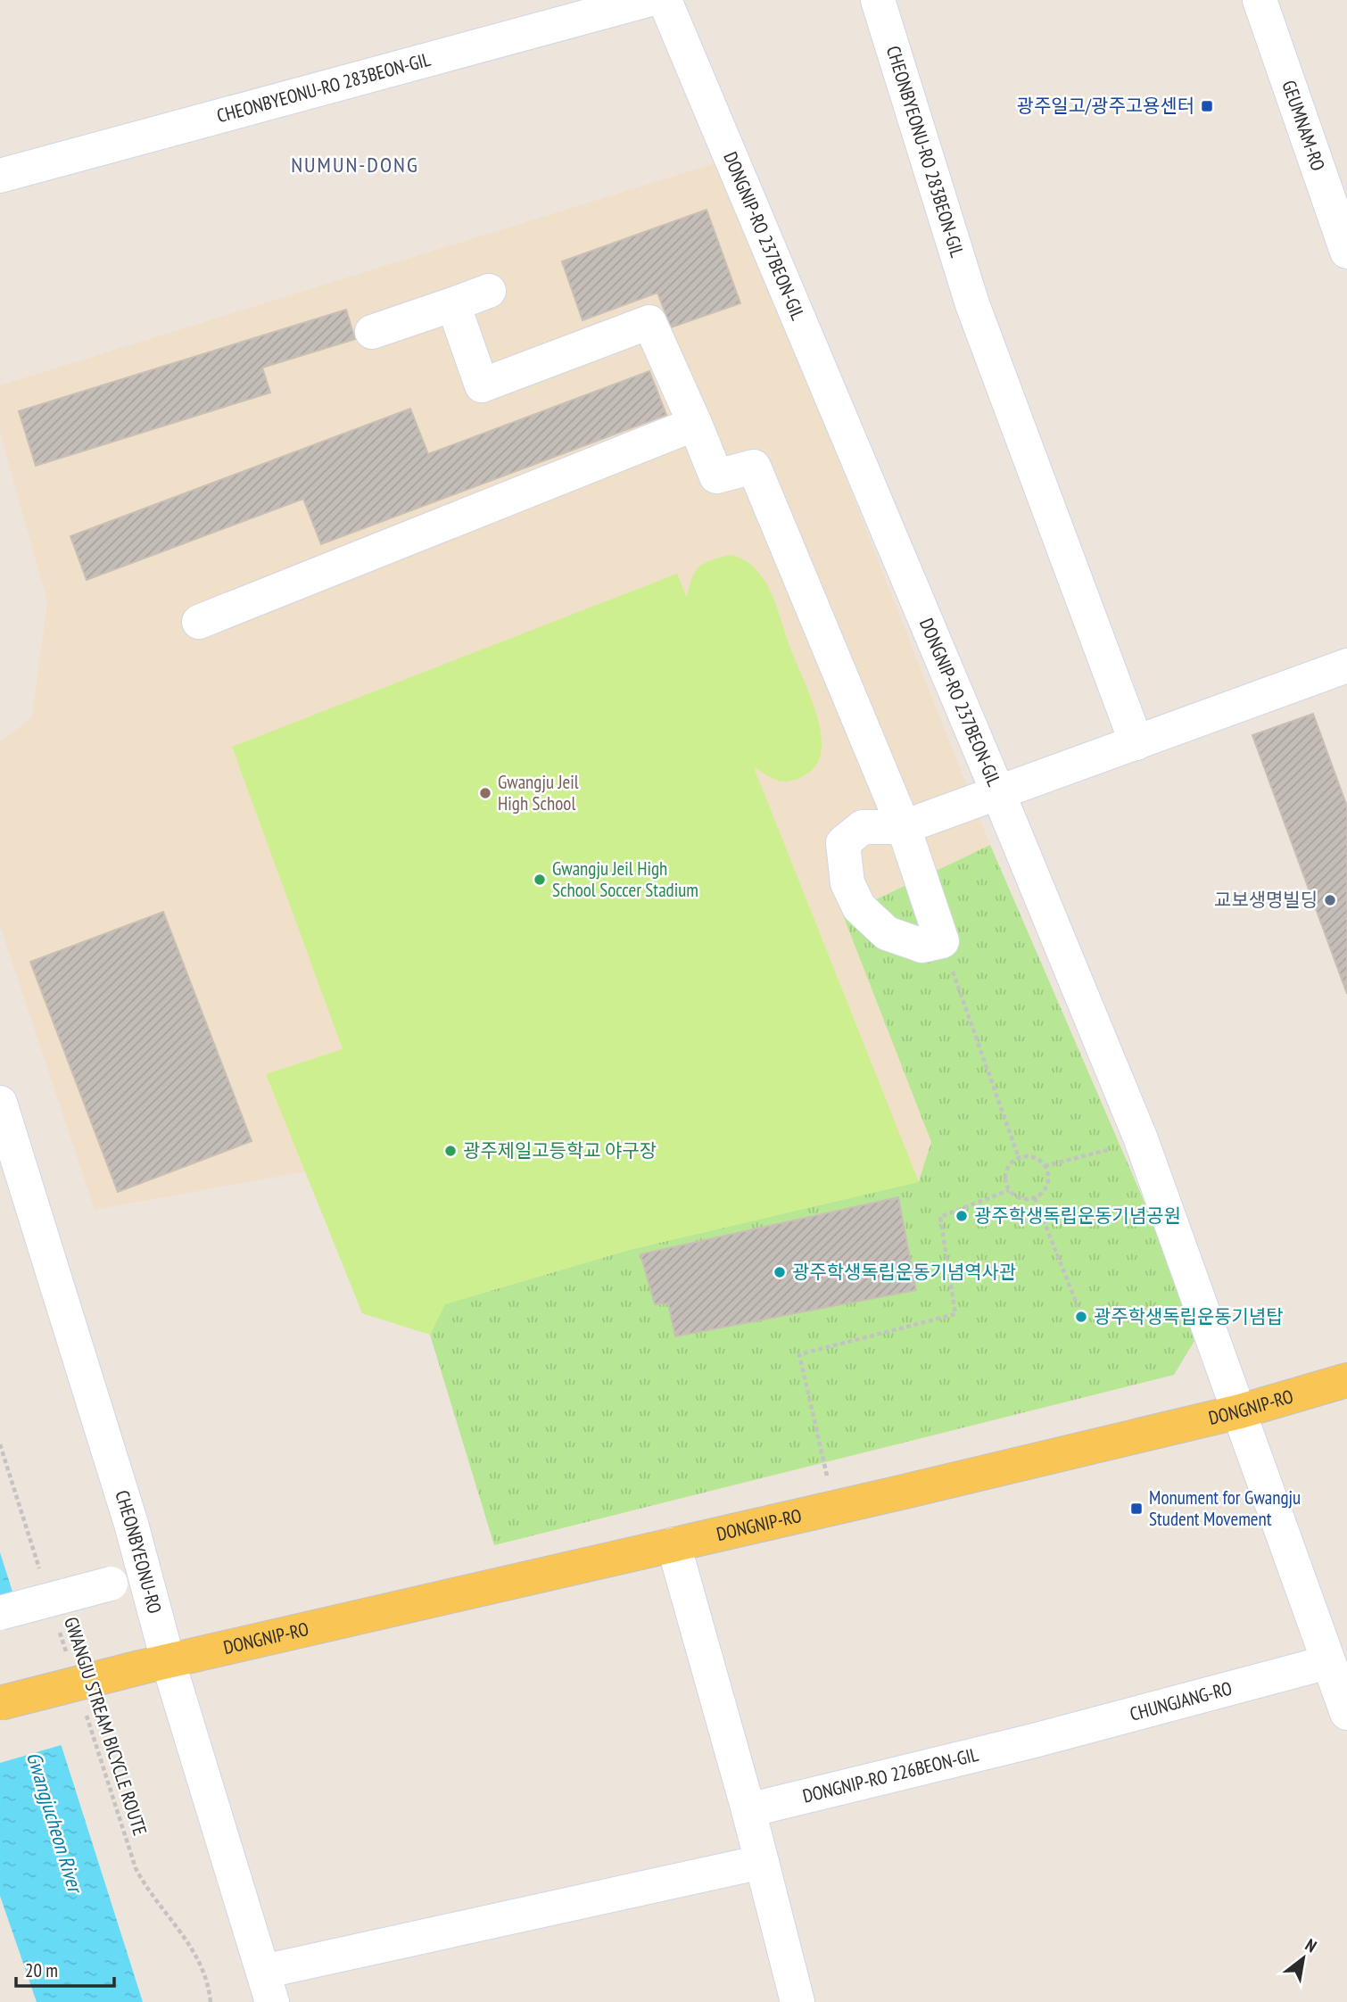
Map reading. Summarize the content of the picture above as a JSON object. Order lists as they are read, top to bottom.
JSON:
{
  "streets": {
    "main road": ["DONGNIP-RO"],
    "street": [
      "CHEONBYEONU-RO 283BEON-GIL",
      "GEUMNAM-RO",
      "DONGNIP-RO 237BEON-GIL",
      "CHEONBYEONU-RO",
      "CHUNGJANG-RO",
      "DONGNIP-RO 226BEON-GIL"
    ],
    "path": ["GWANGJU STREAM BICYCLE ROUTE"]
  },
  "crossings": [
    ["DONGNIP-RO 237BEON-GIL", "DONGNIP-RO"],
    ["DONGNIP-RO", "CHEONBYEONU-RO"],
    ["CHUNGJANG-RO", "DONGNIP-RO 226BEON-GIL"]
  ],
  "districts": ["NUMUN-DONG"],
  "water": ["Gwangjucheon River"],
  "places": {
    "transit": ["광주일고/광주고용센터", "Monument for Gwangju Student Movement"],
    "other": [
      "Gwangju Jeil High School",
      "Gwangju Jeil High School Soccer Stadium",
      "교보생명빌딩",
      "광주제일고등학교 야구장",
      "광주학생독립운동기념공원",
      "광주학생독립운동기념역사관",
      "광주학생독립운동기념탑"
    ]
  },
  "scale_bar": "20 m",
  "north": "top right"
}
